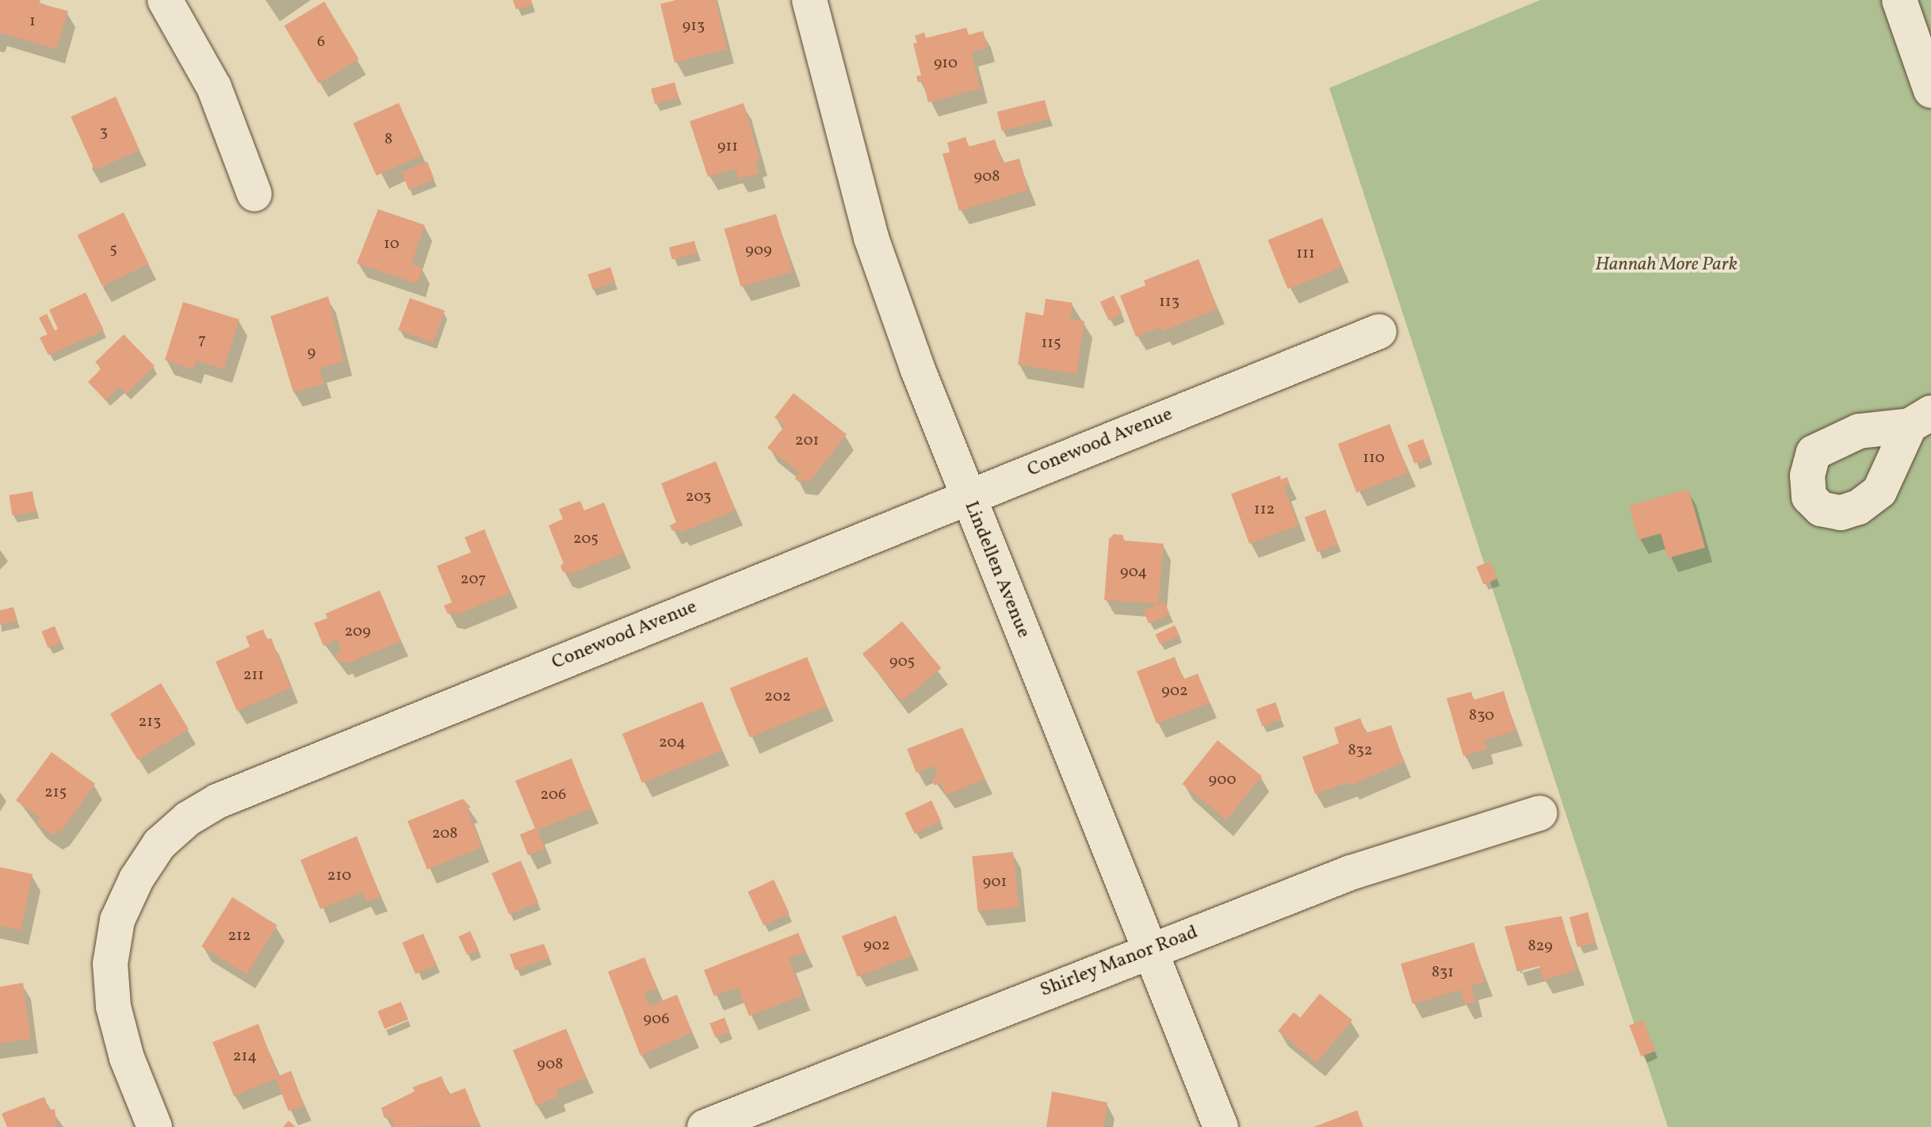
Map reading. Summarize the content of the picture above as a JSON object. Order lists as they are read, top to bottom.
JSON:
{
  "streets": {
    "street": ["Conewood Avenue", "Lindellen Avenue", "Shirley Manor Road"]
  },
  "crossings": [
    ["Conewood Avenue", "Lindellen Avenue"],
    ["Lindellen Avenue", "Shirley Manor Road"]
  ],
  "parks": ["Hannah More Park"],
  "house_numbers": [
    "1",
    "913",
    "6",
    "910",
    "3",
    "8",
    "911",
    "908",
    "10",
    "5",
    "909",
    "111",
    "113",
    "7",
    "115",
    "9",
    "201",
    "110",
    "203",
    "112",
    "205",
    "904",
    "207",
    "209",
    "905",
    "211",
    "902",
    "202",
    "830",
    "213",
    "204",
    "832",
    "900",
    "215",
    "206",
    "208",
    "210",
    "901",
    "212",
    "902",
    "829",
    "831",
    "906",
    "214",
    "908"
  ]
}
